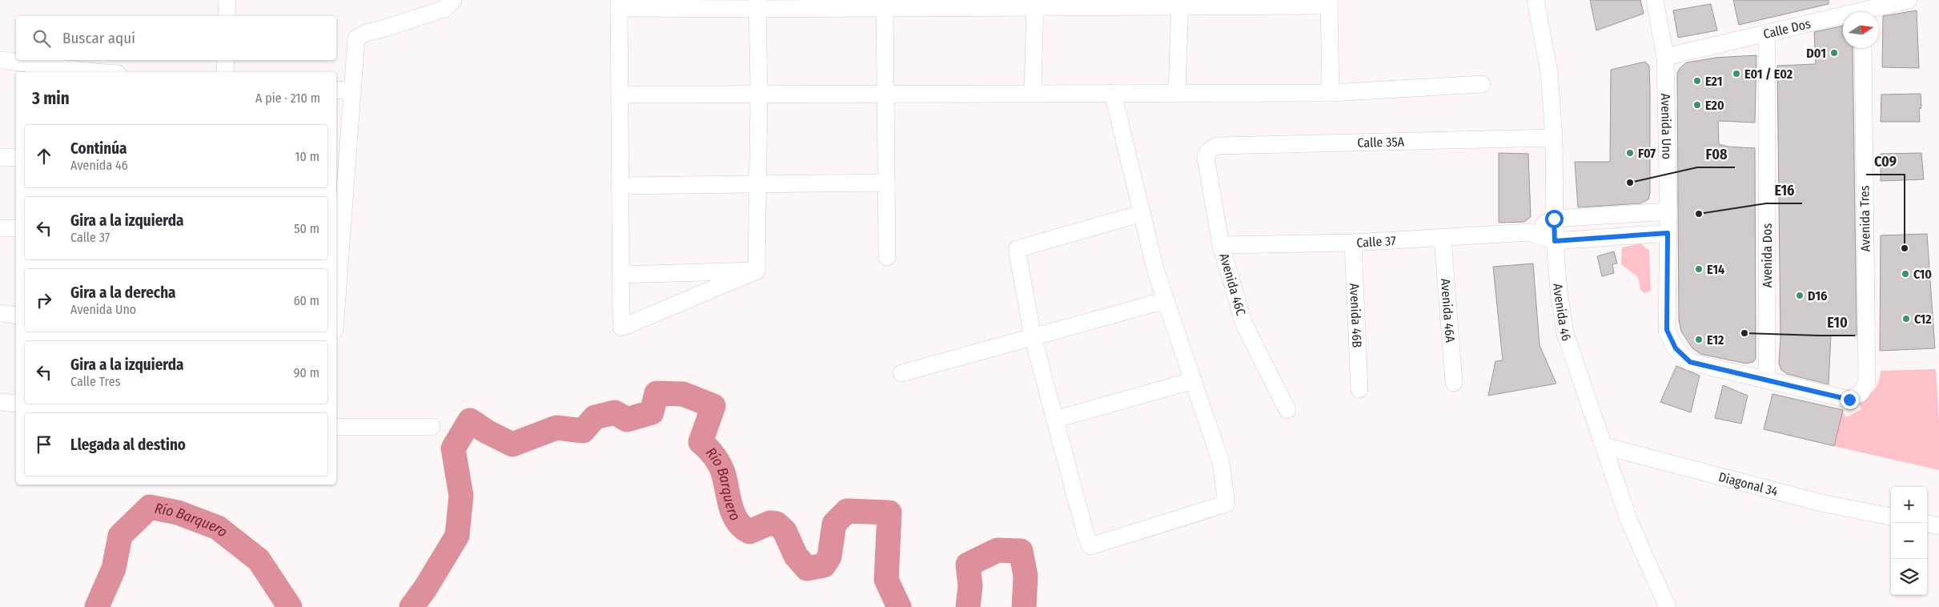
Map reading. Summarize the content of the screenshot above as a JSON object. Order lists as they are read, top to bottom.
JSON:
{
  "streets": {
    "street": [
      "Calle Dos",
      "Avenida Uno",
      "Calle 35A",
      "Avenida Tres",
      "Calle 37",
      "Avenida Dos",
      "Avenida 46C",
      "Avenida 46A",
      "Avenida 46",
      "Avenida 46B",
      "Diagonal 34"
    ]
  },
  "crossings": [
    ["Calle Dos", "Avenida Uno"],
    ["Calle Dos", "Avenida Dos"],
    ["Avenida Uno", "Avenida Tres"],
    ["Avenida Uno", "Calle 37"],
    ["Avenida Uno", "Avenida Dos"],
    ["Calle 35A", "Avenida 46C"],
    ["Calle 35A", "Avenida 46"],
    ["Avenida Tres", "Avenida Dos"],
    ["Calle 37", "Avenida 46C"],
    ["Calle 37", "Avenida 46A"],
    ["Calle 37", "Avenida 46"],
    ["Calle 37", "Avenida 46B"],
    ["Avenida 46", "Diagonal 34"]
  ],
  "water": ["Río Barquero"],
  "places": [
    "D01",
    "E01 / E02",
    "E21",
    "E20",
    "F07",
    "F08",
    "E16",
    "C09",
    "E14",
    "C10",
    "D16",
    "C12",
    "E10",
    "E12"
  ],
  "north": "right",
  "page": {
    "search": "Buscar aquí",
    "heading": ["3 min", "A pie · 210 m"],
    "list": [
      ["Continúa", "Avenida 46", "10 m"],
      ["Gira a la izquierda", "Calle 37", "50 m"],
      ["Gira a la derecha", "Avenida Uno", "60 m"],
      ["Gira a la izquierda", "Calle Tres", "90 m"],
      "Llegada al destino"
    ],
    "map_buttons": ["+", "−"]
  }
}
